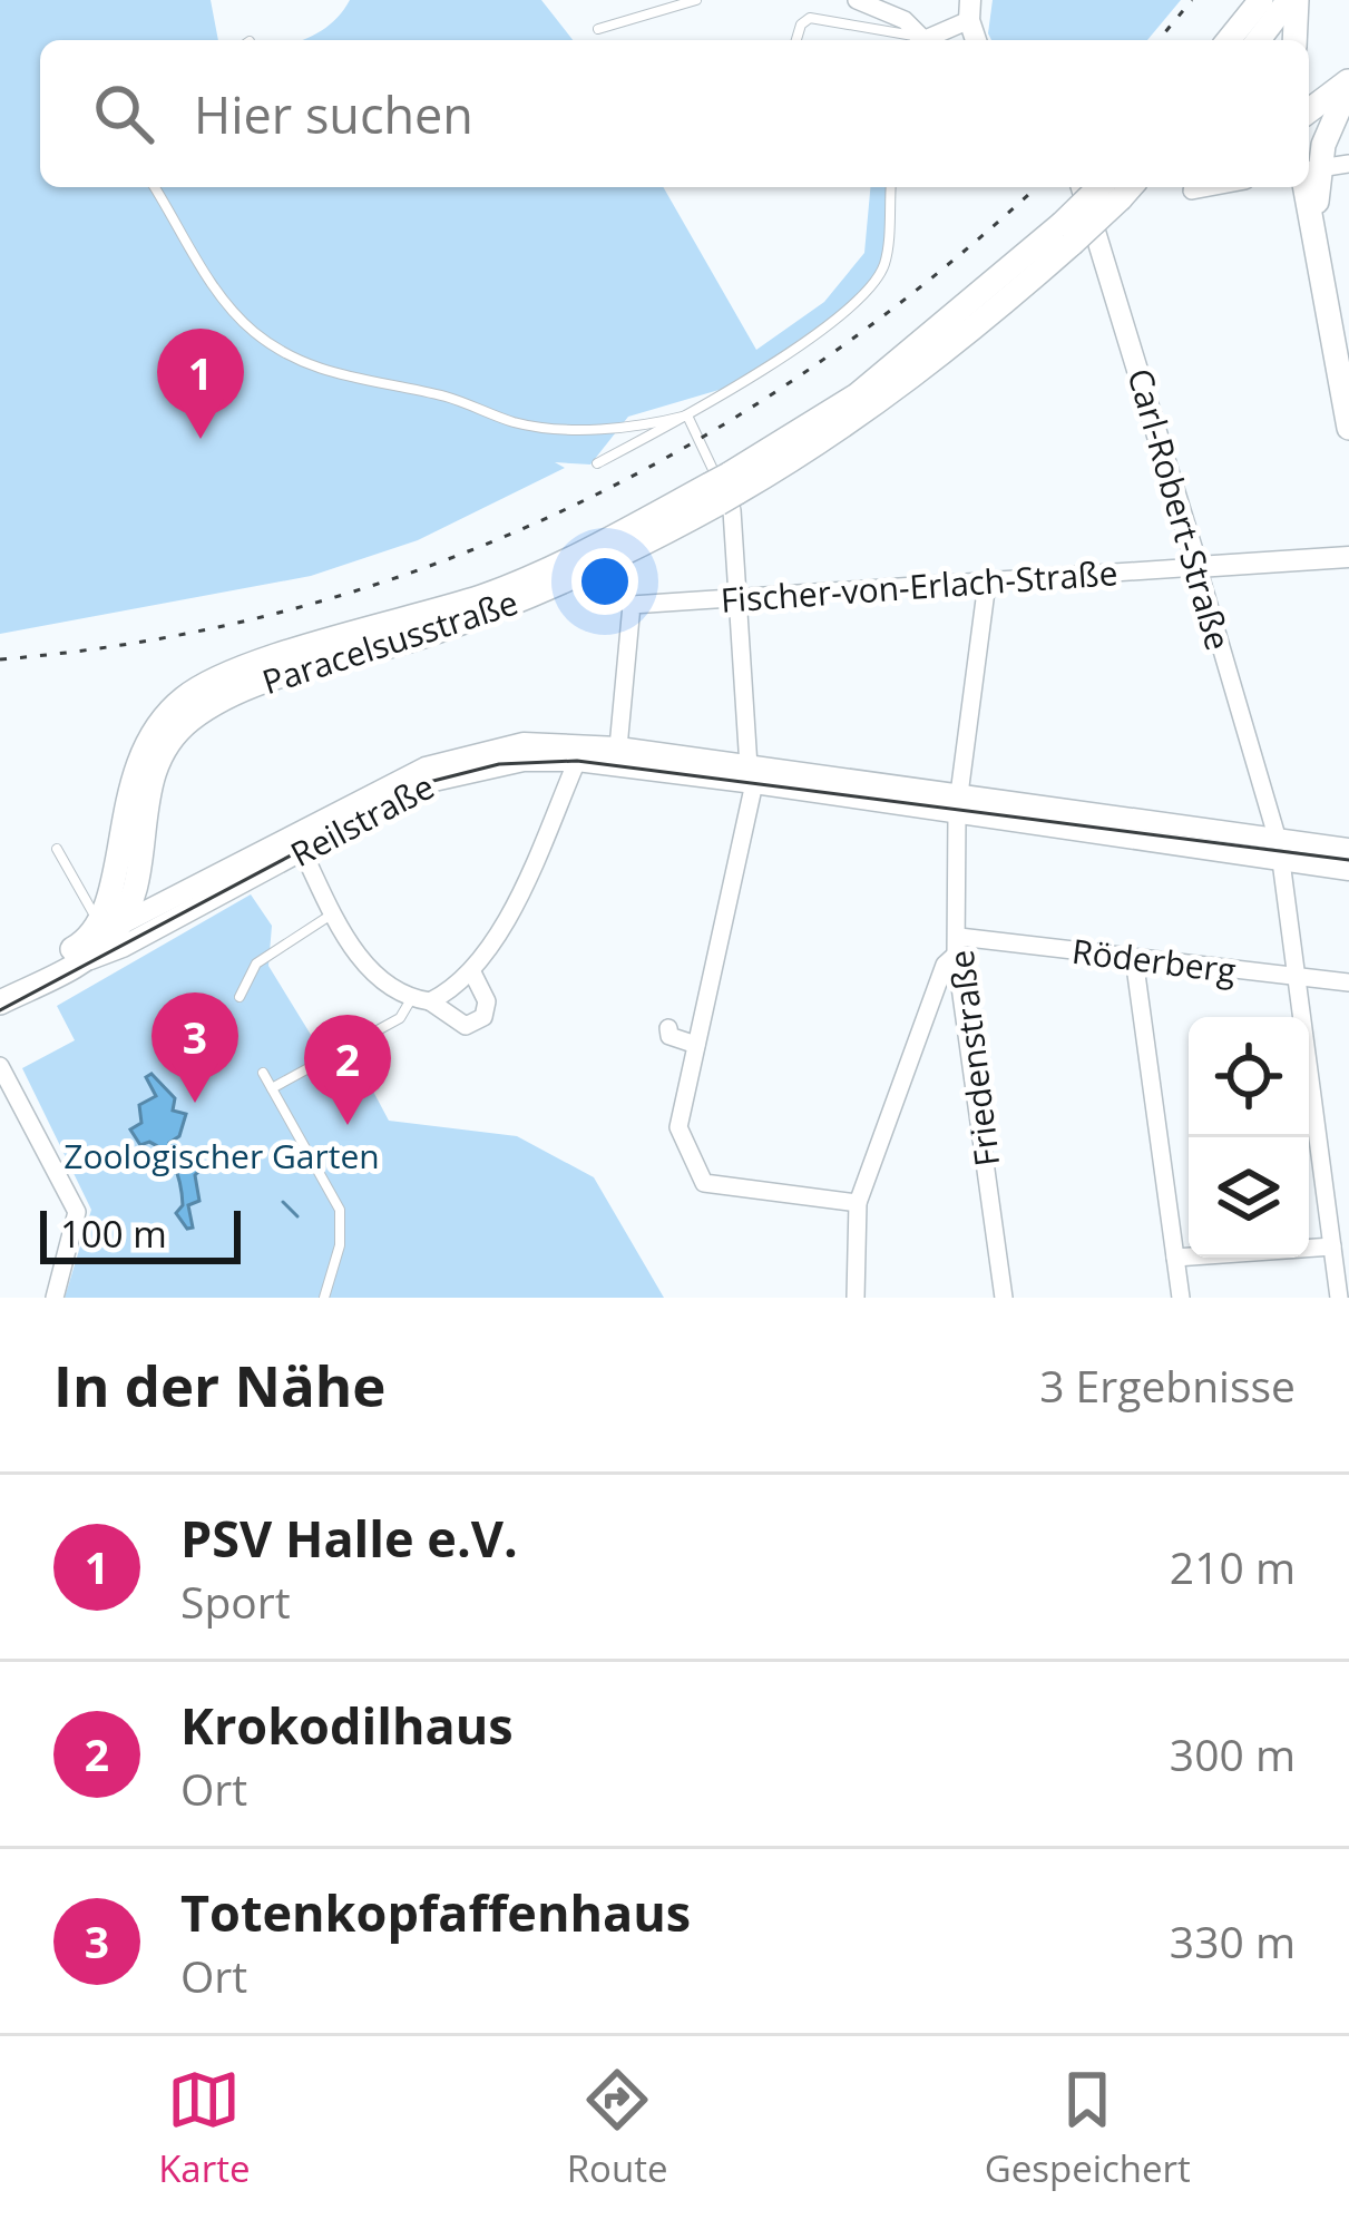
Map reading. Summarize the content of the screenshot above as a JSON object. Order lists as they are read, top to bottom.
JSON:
{
  "streets": {
    "main road": ["Paracelsusstraße", "Reilstraße"],
    "street": [
      "Carl-Robert-Straße",
      "Fischer-von-Erlach-Straße",
      "Röderberg",
      "Friedenstraße"
    ]
  },
  "crossings": [
    ["Carl-Robert-Straße", "Fischer-von-Erlach-Straße"],
    ["Carl-Robert-Straße", "Reilstraße"],
    ["Carl-Robert-Straße", "Röderberg"],
    ["Fischer-von-Erlach-Straße", "Reilstraße"],
    ["Fischer-von-Erlach-Straße", "Friedenstraße"],
    ["Paracelsusstraße", "Reilstraße"],
    ["Reilstraße", "Friedenstraße"],
    ["Röderberg", "Friedenstraße"]
  ],
  "parks": ["Zoologischer Garten"],
  "scale_bar": "100 m",
  "page": {
    "search": "Hier suchen",
    "pins": ["1", "3", "2"],
    "scale": "100 m",
    "heading": ["In der Nähe", "3 Ergebnisse"],
    "list": [
      {
        "mark": "1",
        "name": "PSV Halle e.V.",
        "note": "Sport",
        "value": "210 m"
      },
      {
        "mark": "2",
        "name": "Krokodilhaus",
        "note": "Ort",
        "value": "300 m"
      },
      {
        "mark": "3",
        "name": "Totenkopfaffenhaus",
        "note": "Ort",
        "value": "330 m"
      }
    ],
    "nav": ["Karte", "Route", "Gespeichert"]
  }
}
